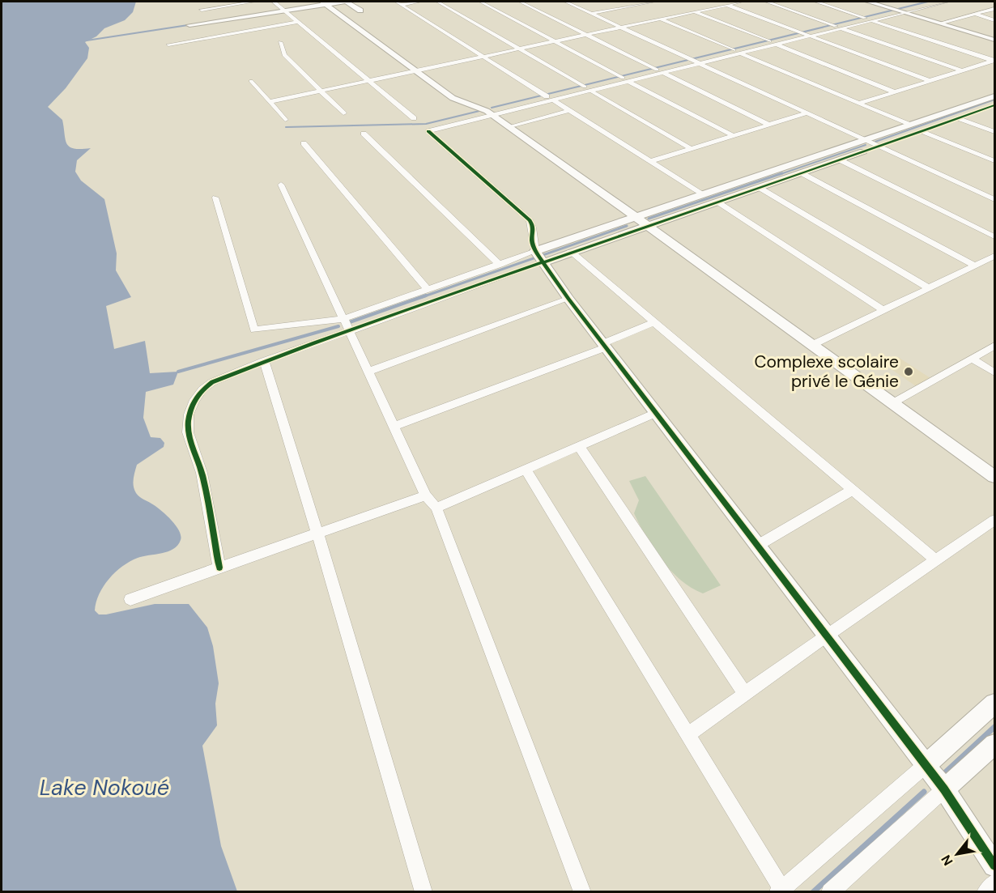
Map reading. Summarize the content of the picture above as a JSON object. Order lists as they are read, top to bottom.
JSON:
{
  "water": ["Lake Nokoué"],
  "places": ["Complexe scolaire privé le Génie"],
  "north": "bottom left"
}
